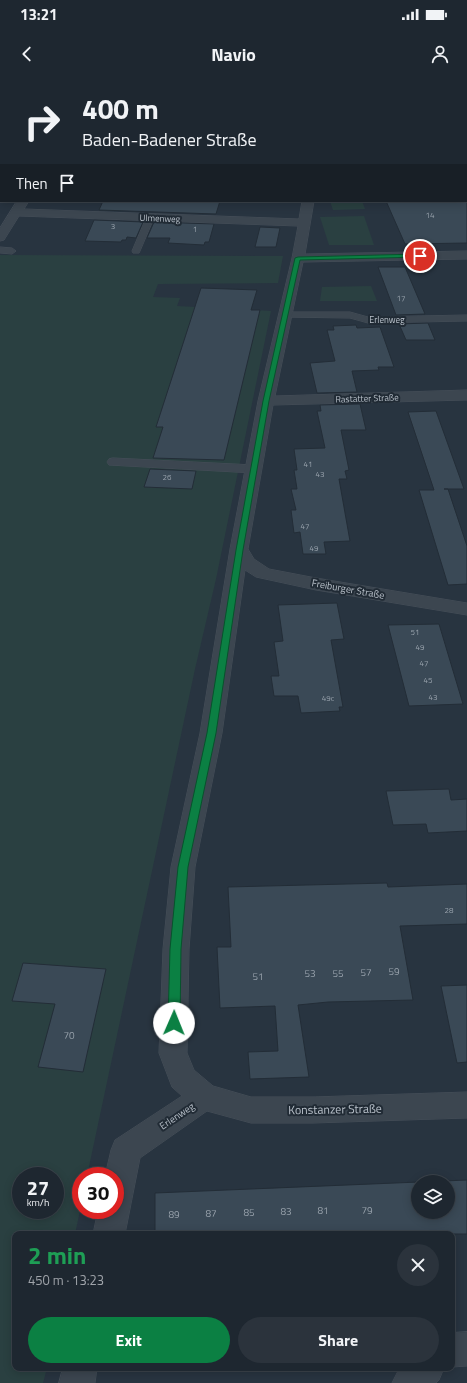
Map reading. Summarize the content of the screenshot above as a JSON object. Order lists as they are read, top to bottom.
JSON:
{
  "streets": {
    "street": [
      "Ulmenweg",
      "Erlenweg",
      "Rastatter Straße",
      "Freiburger Straße",
      "Konstanzer Straße"
    ]
  },
  "crossings": [
    ["Ulmenweg", "Erlenweg"],
    ["Erlenweg", "Rastatter Straße"],
    ["Erlenweg", "Freiburger Straße"],
    ["Erlenweg", "Konstanzer Straße"]
  ],
  "house_numbers": [
    "14",
    "3",
    "1",
    "17",
    "41",
    "43",
    "26",
    "47",
    "49",
    "51",
    "49",
    "47",
    "45",
    "43",
    "49c",
    "28",
    "59",
    "57",
    "53",
    "55",
    "51",
    "70",
    "81",
    "79",
    "83",
    "85",
    "87",
    "89"
  ],
  "page": {
    "status": "13:21",
    "header": "Navio",
    "turn": ["400 m", "Baden-Badener Straße"],
    "then": "Then",
    "speed": "27 km/h",
    "limit": "30",
    "heading": ["2 min", "450 m · 13:23"],
    "buttons": ["Exit", "Share"]
  }
}
